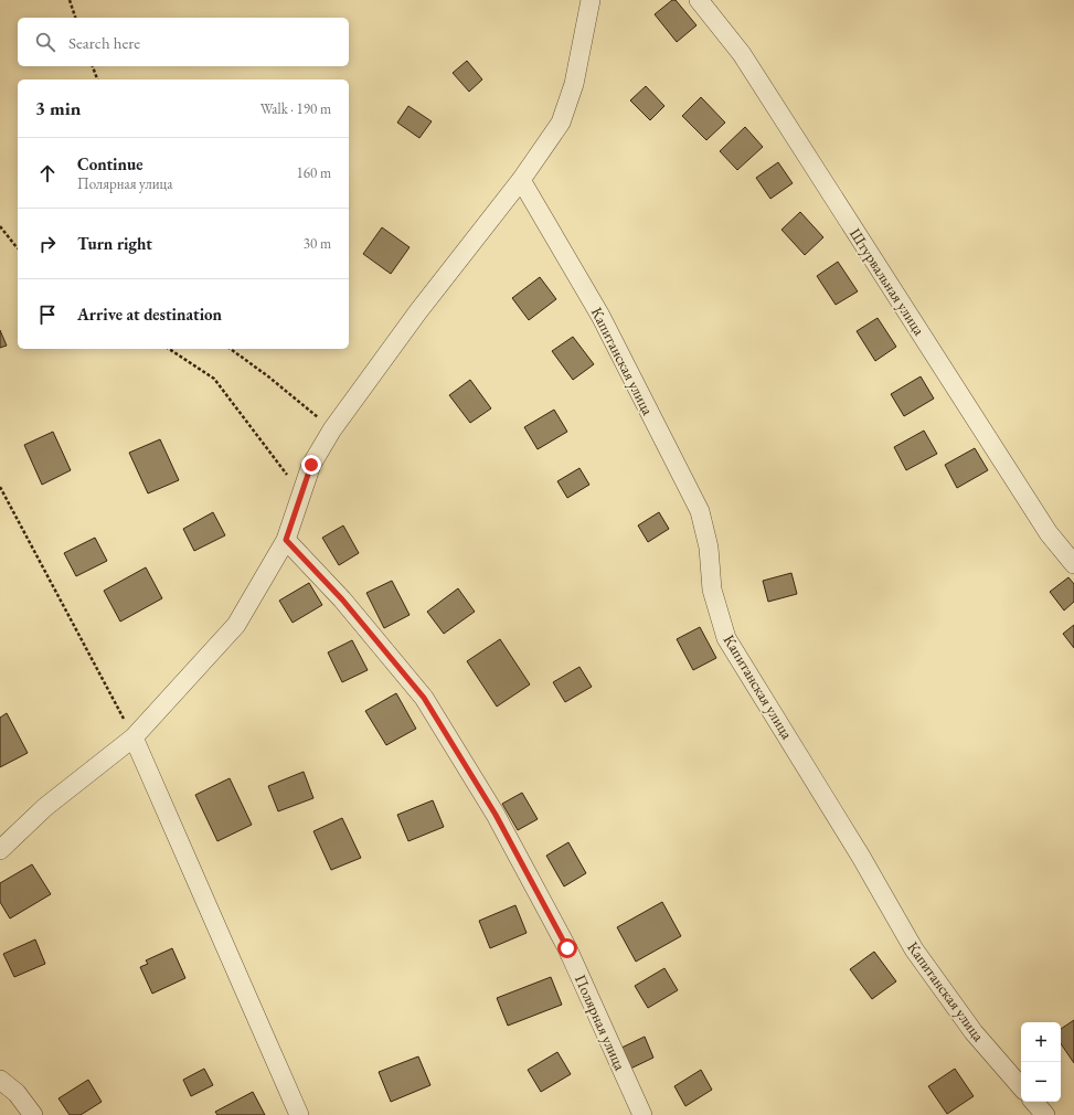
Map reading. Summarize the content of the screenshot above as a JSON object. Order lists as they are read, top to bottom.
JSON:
{
  "streets": {
    "street": ["Штурвальная улица", "Капитанская улица", "Полярная улица"]
  },
  "page": {
    "search": "Search here",
    "heading": ["3 min", "Walk · 190 m"],
    "list": [
      ["Continue", "Полярная улица", "160 m"],
      ["Turn right", "30 m"],
      "Arrive at destination"
    ],
    "map_buttons": ["+", "−"]
  }
}
